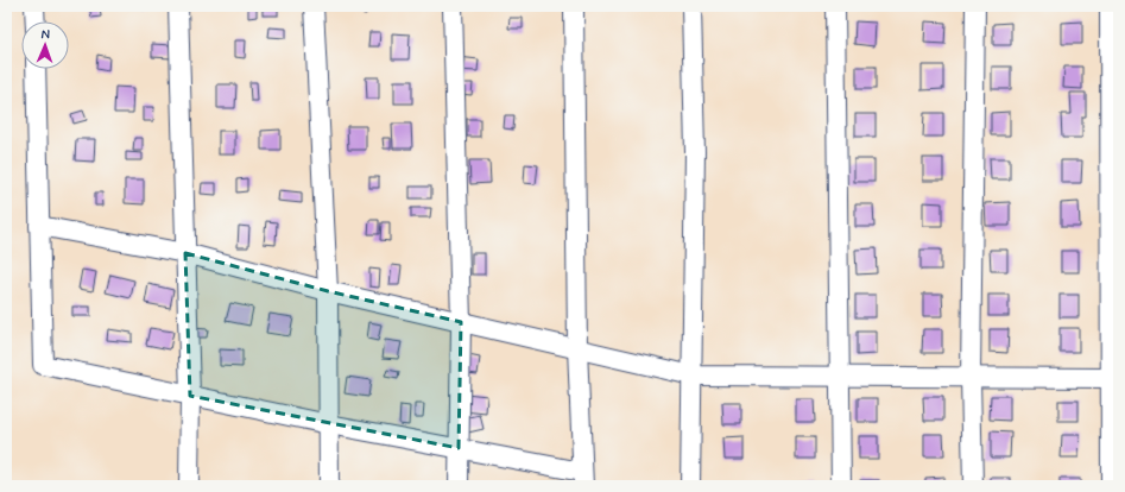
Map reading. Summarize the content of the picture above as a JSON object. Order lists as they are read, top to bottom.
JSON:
{
  "north": "top"
}
